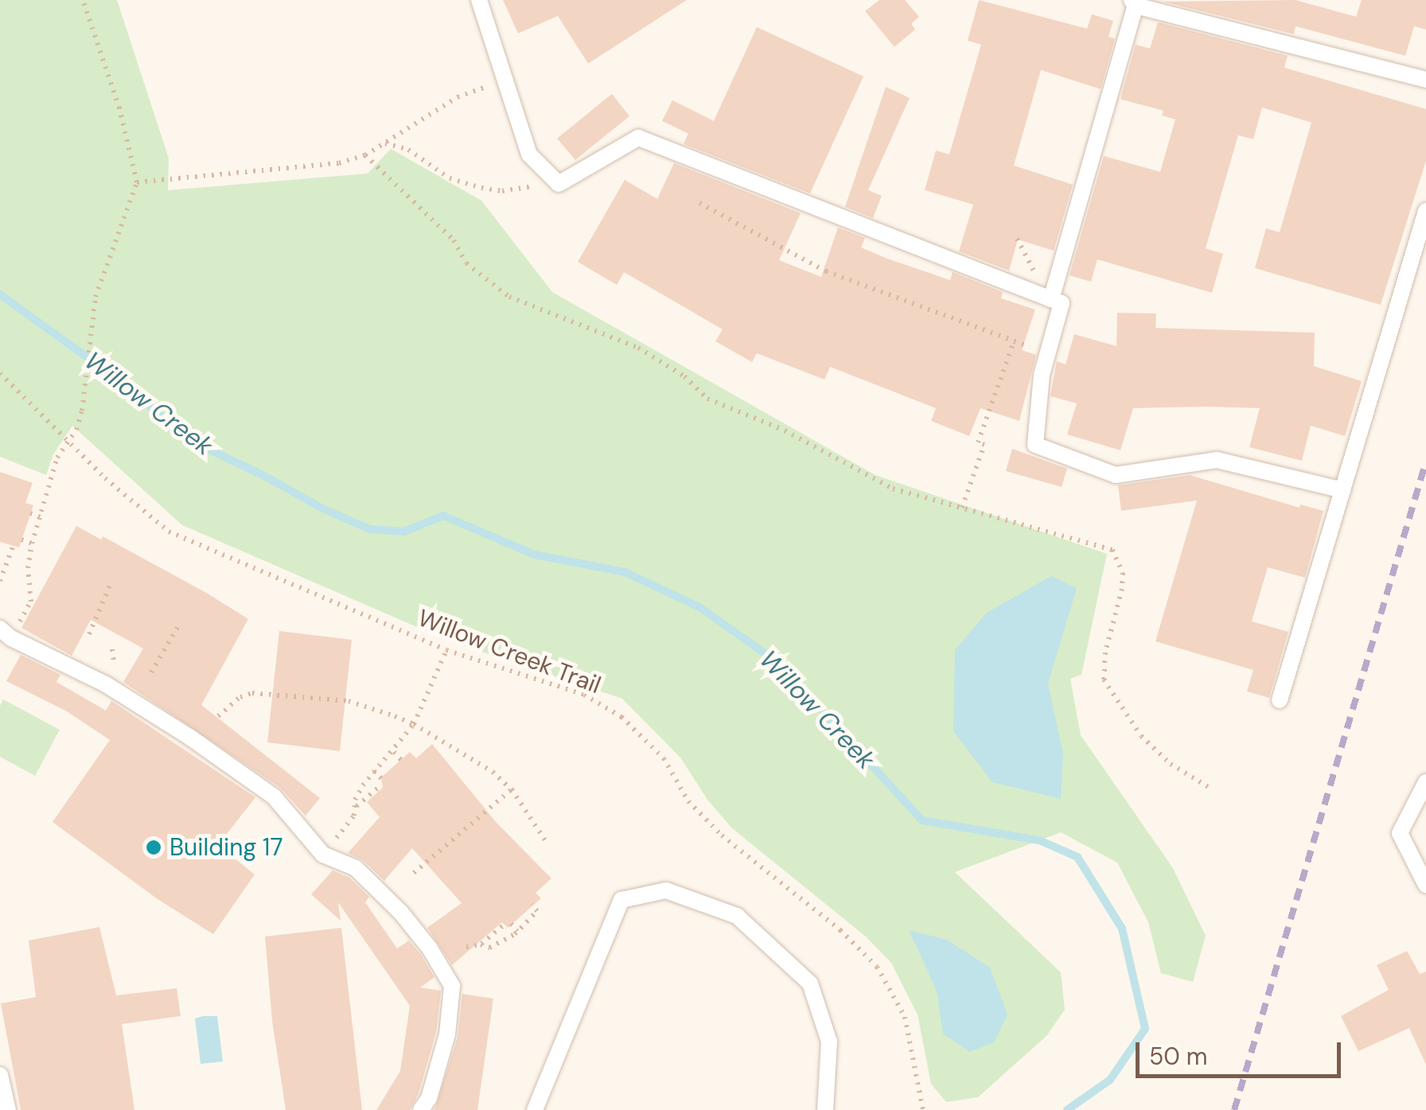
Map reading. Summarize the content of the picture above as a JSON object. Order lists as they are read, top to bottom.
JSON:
{
  "streets": {
    "path": ["Willow Creek Trail"]
  },
  "water": ["Willow Creek"],
  "places": ["Building 17"],
  "scale_bar": "50 m"
}
